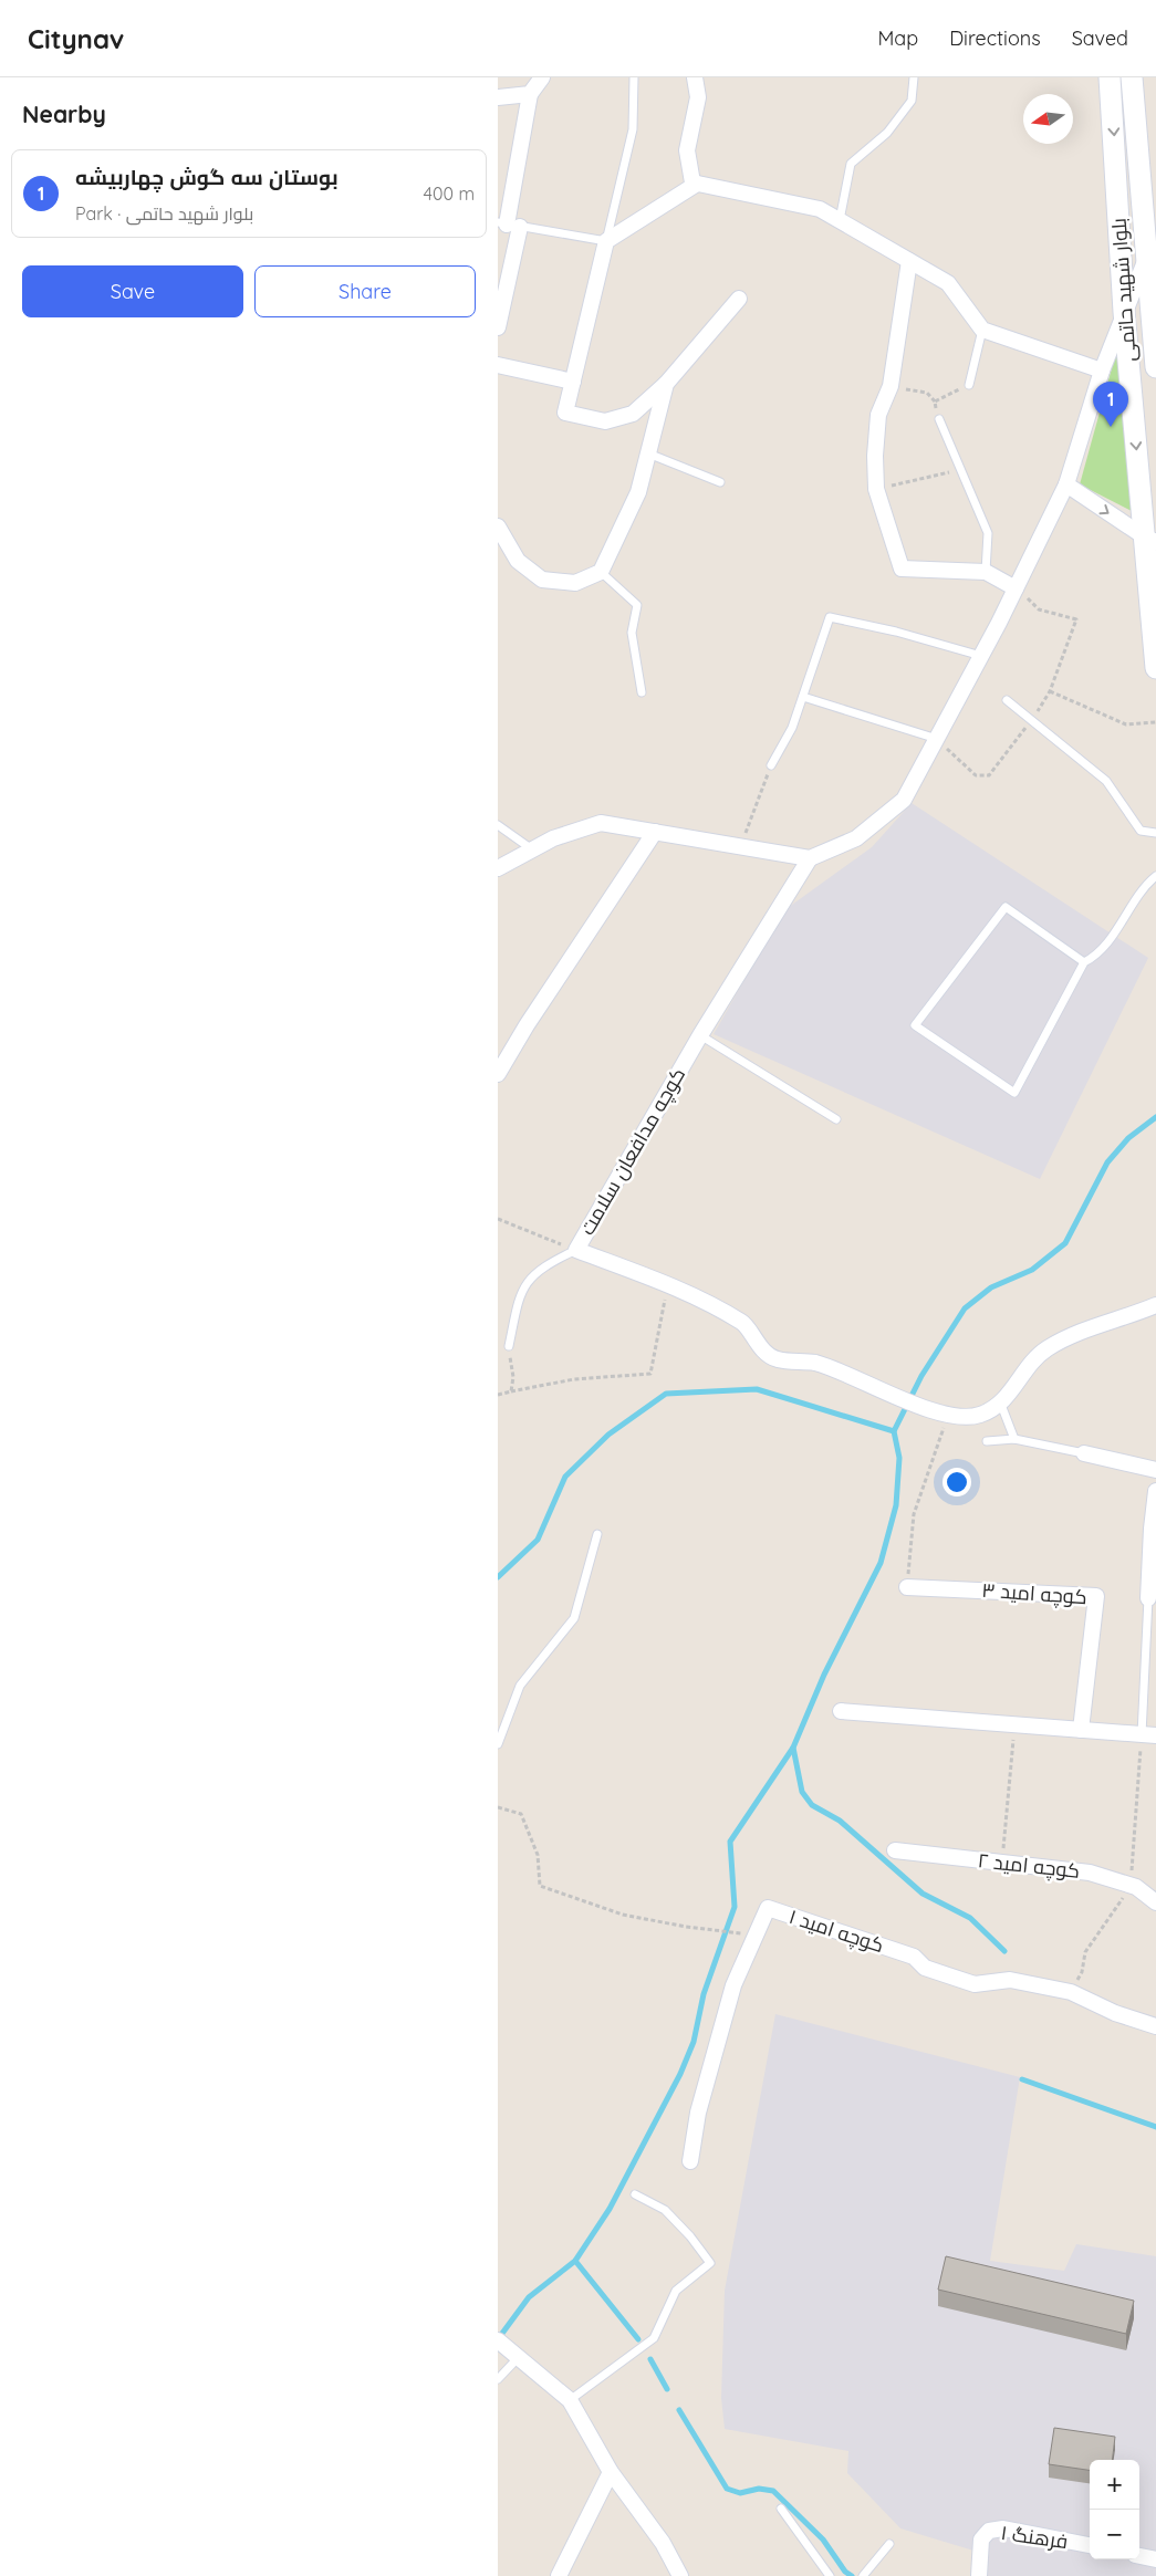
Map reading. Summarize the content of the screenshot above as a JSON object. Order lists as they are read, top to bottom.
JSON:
{
  "streets": {
    "main road": ["بلوار شهید حاتمی"],
    "street": [
      "کوچه مدافعان سلامت",
      "کوچه امید ۳",
      "کوچه امید ۲",
      "کوچه امید ۱",
      "فرهنگ ۱"
    ]
  },
  "north": "left",
  "page": {
    "header": "Citynav",
    "nav": ["Map", "Directions", "Saved"],
    "heading": "Nearby",
    "list": [
      {
        "mark": "1",
        "name": "بوستان سه گوش چهاربیشه",
        "note": "Park · بلوار شهید حاتمی",
        "value": "400 m"
      }
    ],
    "buttons": ["Save", "Share"],
    "pins": "1",
    "map_buttons": ["+", "−"]
  }
}
